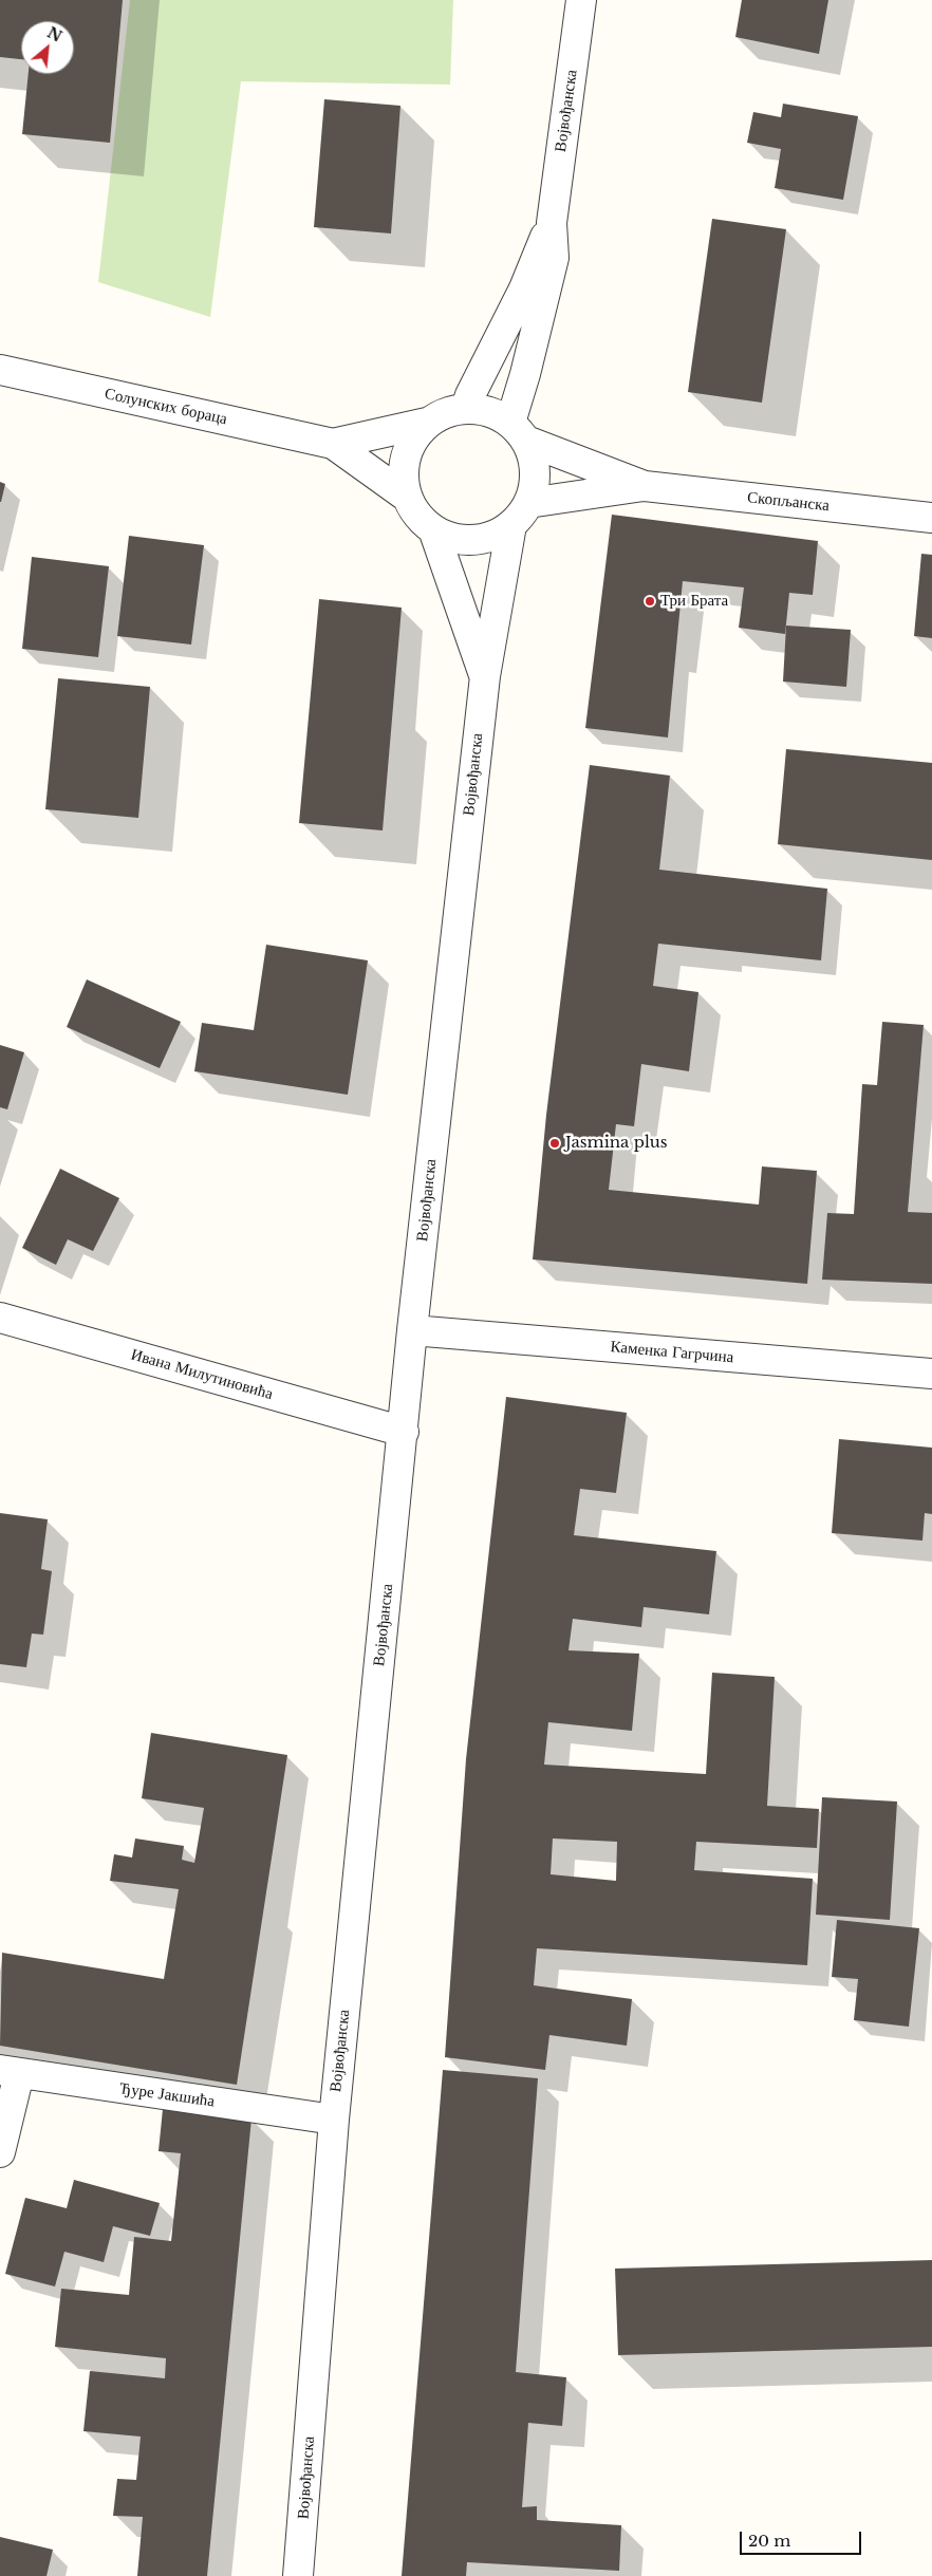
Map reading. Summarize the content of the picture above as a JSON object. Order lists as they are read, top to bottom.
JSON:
{
  "streets": {
    "street": [
      "Војвођанска",
      "Солунских бораца",
      "Скопљанска",
      "Каменка Гагрчина",
      "Ивана Милутиновића",
      "Ђуре Јакшића"
    ]
  },
  "crossings": [
    ["Војвођанска", "Солунских бораца"],
    ["Војвођанска", "Скопљанска"],
    ["Војвођанска", "Каменка Гагрчина"],
    ["Војвођанска", "Ивана Милутиновића"],
    ["Војвођанска", "Ђуре Јакшића"],
    ["Солунских бораца", "Скопљанска"]
  ],
  "places": ["Три Брата", "Jasmina plus"],
  "scale_bar": "20 m",
  "north": "top right"
}
